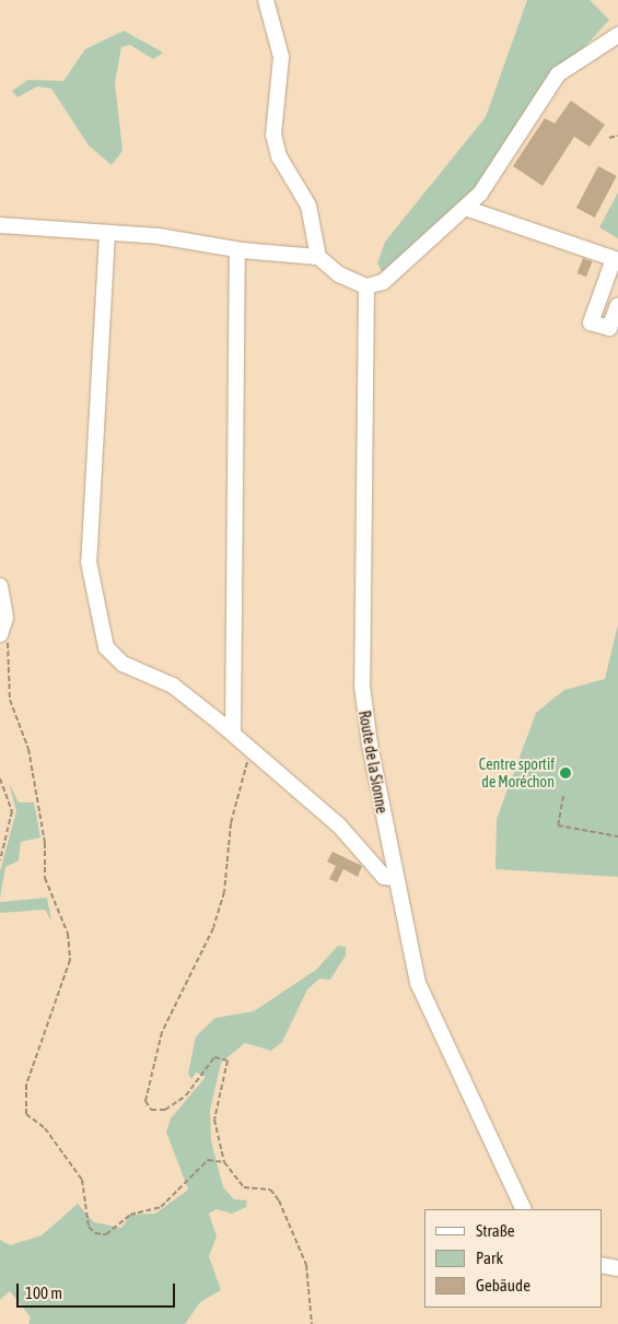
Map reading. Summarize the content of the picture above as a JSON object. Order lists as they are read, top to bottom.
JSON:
{
  "streets": {
    "street": ["Route de la Sionne"]
  },
  "places": ["Centre sportif de Moréchon"],
  "legend": ["Straße", "Park", "Gebäude"],
  "scale_bar": "100 m"
}
